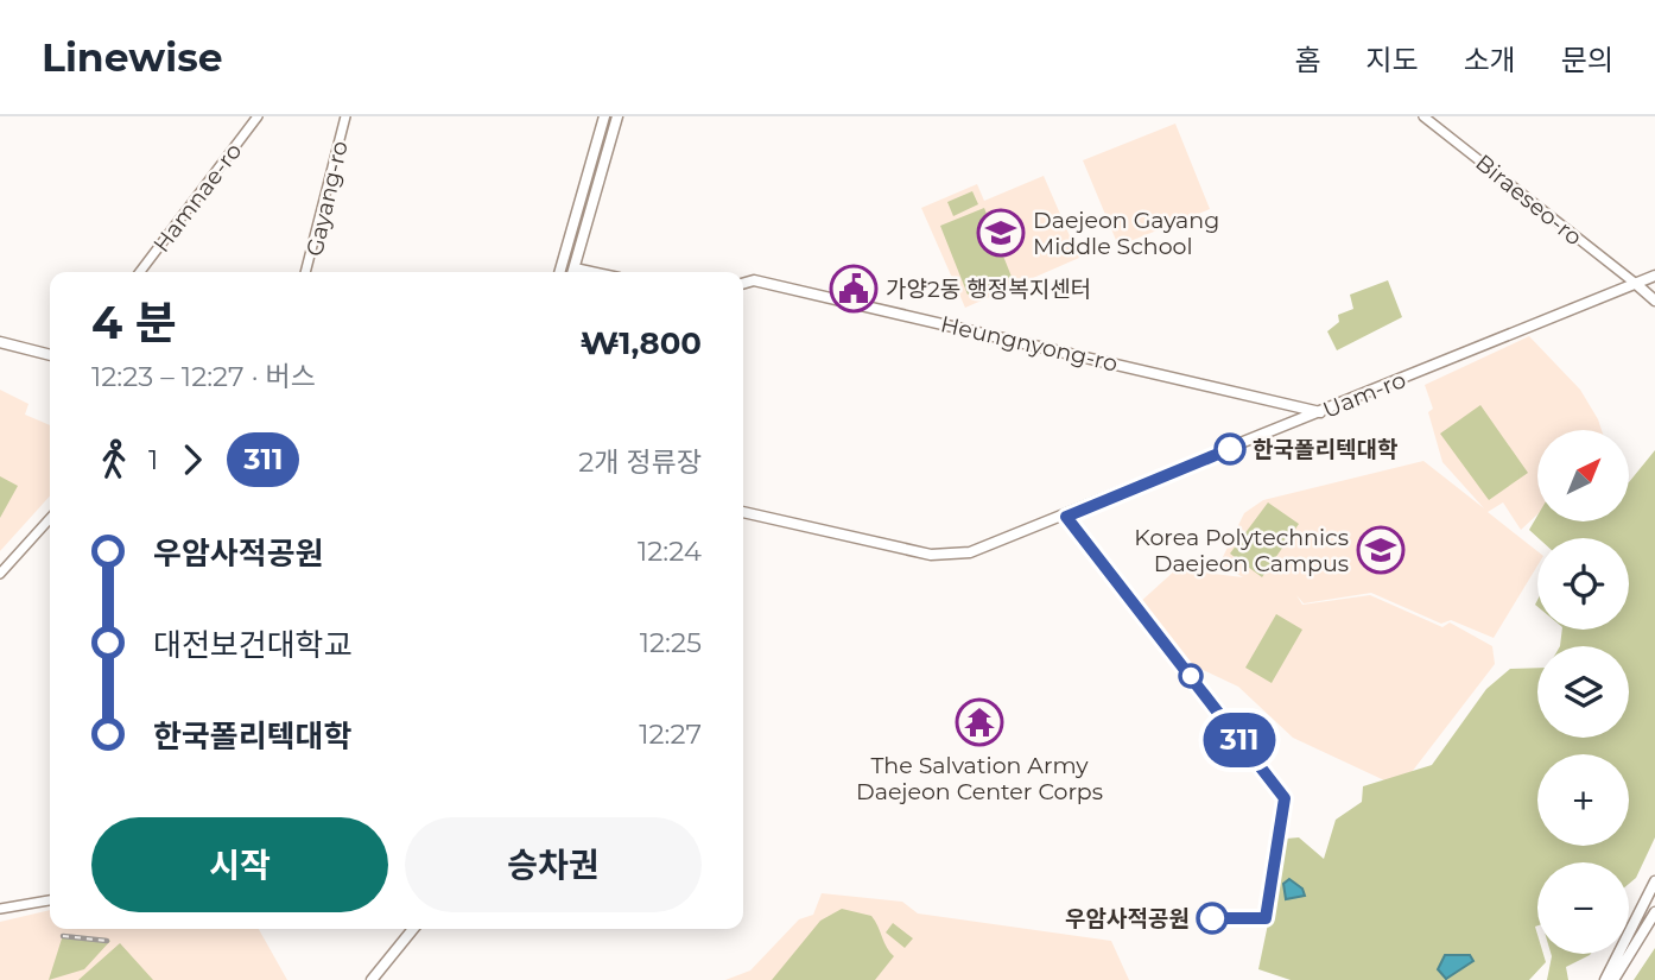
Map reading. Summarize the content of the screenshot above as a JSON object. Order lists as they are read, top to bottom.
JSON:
{
  "streets": {
    "main road": ["Heungnyong-ro", "Uam-ro"],
    "street": ["Hamnae-ro", "Gayang-ro", "Biraeseo-ro"]
  },
  "crossings": [
    ["Biraeseo-ro", "Uam-ro"],
    ["Heungnyong-ro", "Uam-ro"]
  ],
  "places": {
    "school or university": ["Daejeon Gayang Middle School", "Korea Polytechnics Daejeon Campus"],
    "public building": ["가양2동 행정복지센터"],
    "other": ["한국폴리텍대학", "우암사적공원"],
    "temple": ["The Salvation Army Daejeon Center Corps"]
  },
  "lines": ["bus line 311"],
  "north": "top right",
  "page": {
    "header": "Linewise",
    "nav": [
      "홈",
      "지도",
      "소개",
      "문의"
    ],
    "on_map": "311",
    "heading": ["4 분", "12:23 – 12:27 · 버스", "₩1,800"],
    "legs": ["1", "311", "2개 정류장"],
    "map_buttons": ["+", "−"],
    "list": [
      {
        "name": "우암사적공원",
        "value": "12:24"
      },
      {
        "name": "대전보건대학교",
        "value": "12:25"
      },
      {
        "name": "한국폴리텍대학",
        "value": "12:27"
      }
    ],
    "buttons": ["시작", "승차권"]
  }
}
